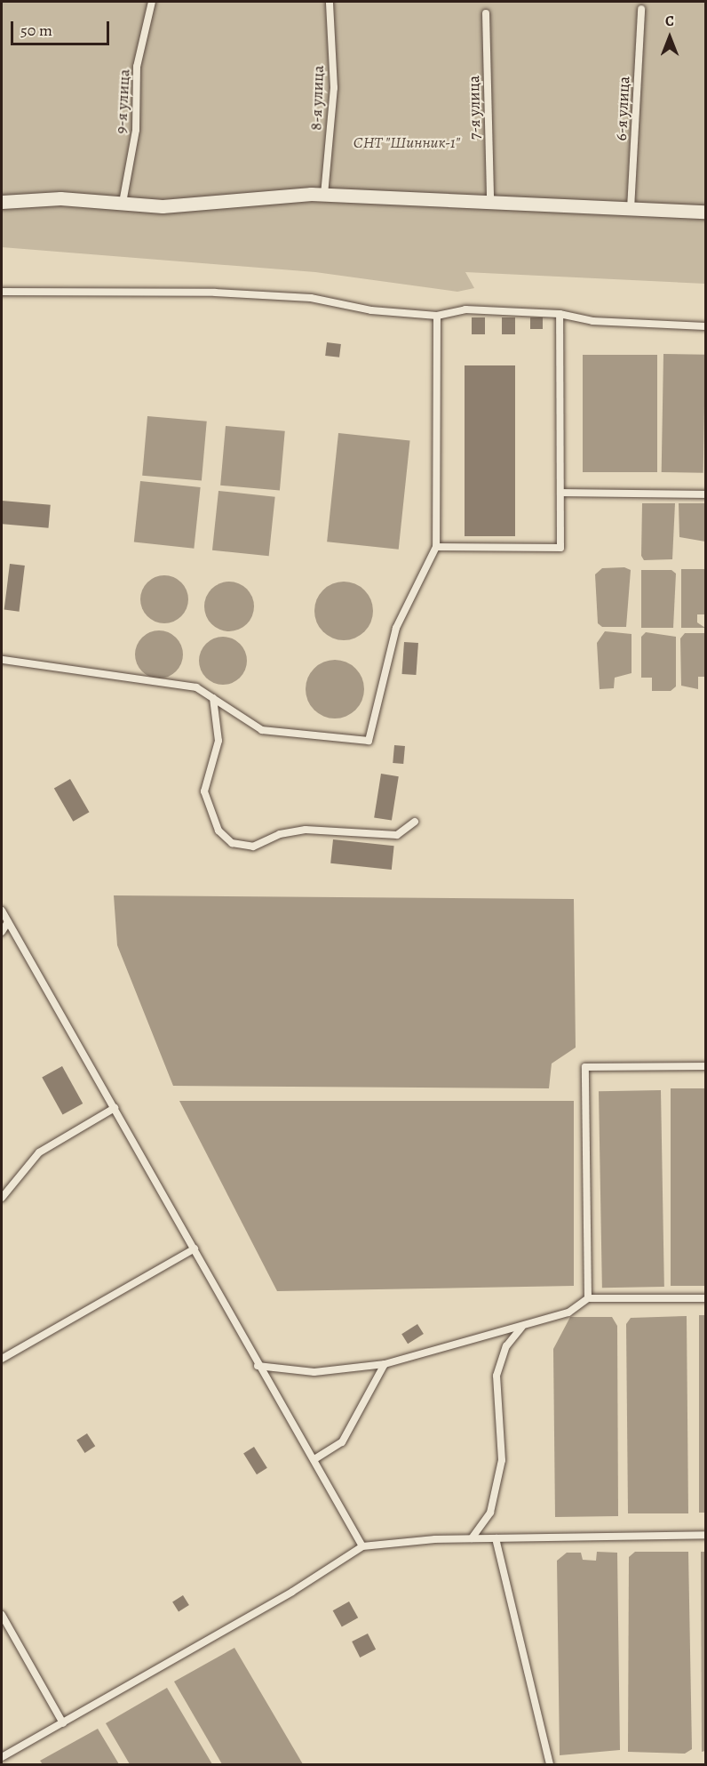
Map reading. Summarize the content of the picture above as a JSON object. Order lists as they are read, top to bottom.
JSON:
{
  "streets": {
    "lane": [
      "8-я улица",
      "9-я улица",
      "7-я улица",
      "6-я улица"
    ]
  },
  "parks": ["СНТ \"Шинник-1\""],
  "scale_bar": "50 m",
  "north": "top"
}
